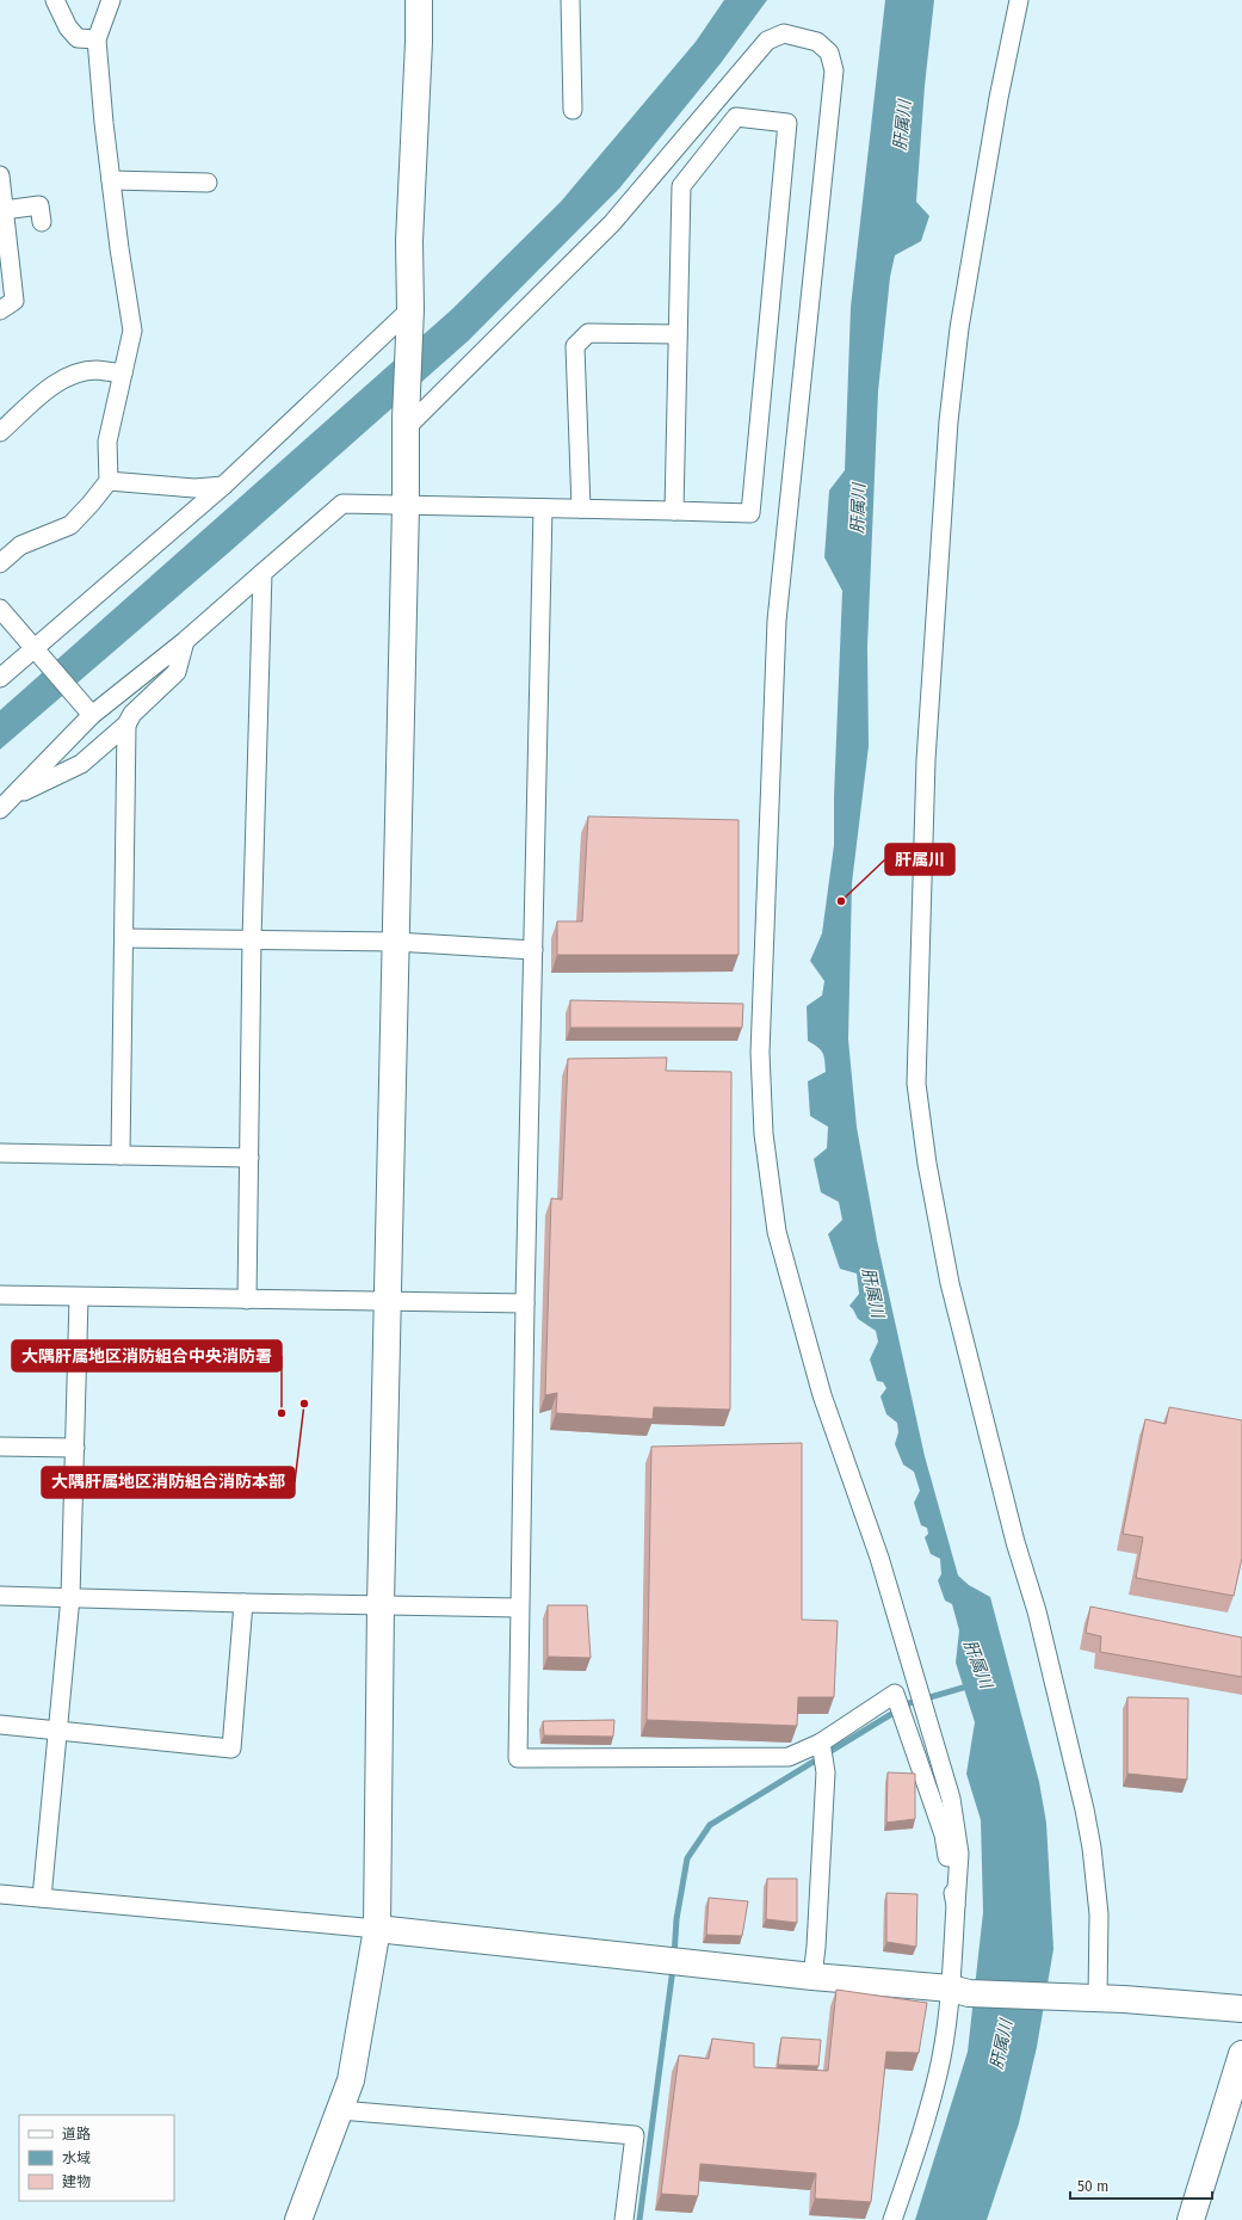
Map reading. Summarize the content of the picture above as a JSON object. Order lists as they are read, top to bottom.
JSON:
{
  "water": ["肝属川"],
  "places": ["肝属川", "大隅肝属地区消防組合消防本部", "大隅肝属地区消防組合中央消防署"],
  "legend": ["道路", "水域", "建物"],
  "scale_bar": "50 m"
}
